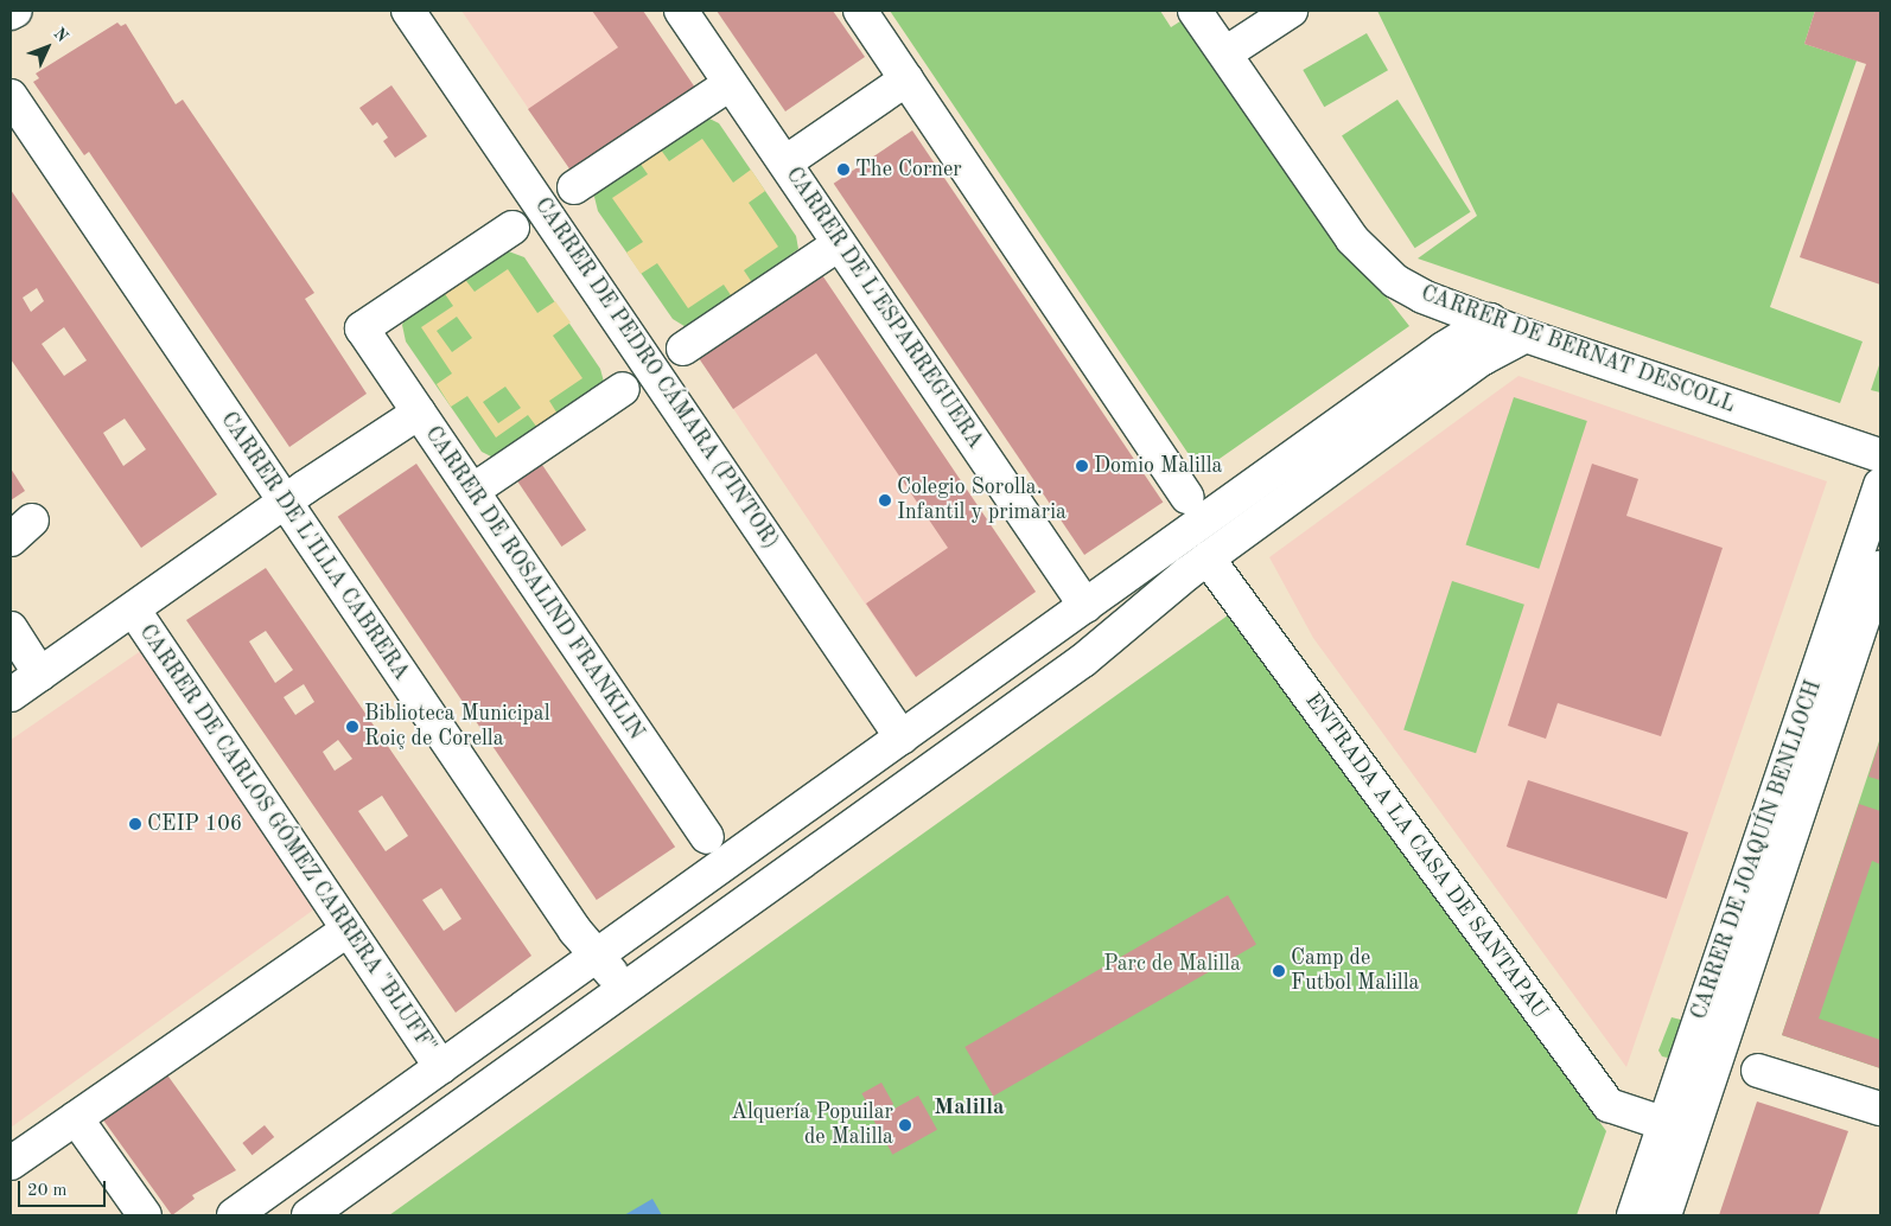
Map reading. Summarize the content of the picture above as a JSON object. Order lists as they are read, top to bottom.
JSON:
{
  "streets": {
    "street": [
      "CARRER DE L'ESPARREGUERA",
      "CARRER DE BERNAT DESCOLL",
      "CARRER DE PEDRO CÁMARA (PINTOR)",
      "CARRER DE L'ILLA CABRERA",
      "CARRER DE ROSALIND FRANKLIN",
      "CARRER DE CARLOS GÓMEZ CARRERA \"BLUFF\"",
      "CARRER DE JOAQUÍN BENLLOCH",
      "ENTRADA A LA CASA DE SANTAPAU"
    ]
  },
  "crossings": [
    ["CARRER DE JOAQUÍN BENLLOCH", "ENTRADA A LA CASA DE SANTAPAU"]
  ],
  "districts": ["Malilla"],
  "parks": ["Parc de Malilla"],
  "places": [
    "The Corner",
    "Domio Malilla",
    "Colegio Sorolla. Infantil y primaria",
    "Biblioteca Municipal Roiç de Corella",
    "CEIP 106",
    "Camp de Futbol Malilla",
    "Alquería Popuilar de Malilla"
  ],
  "scale_bar": "20 m",
  "north": "top right"
}
